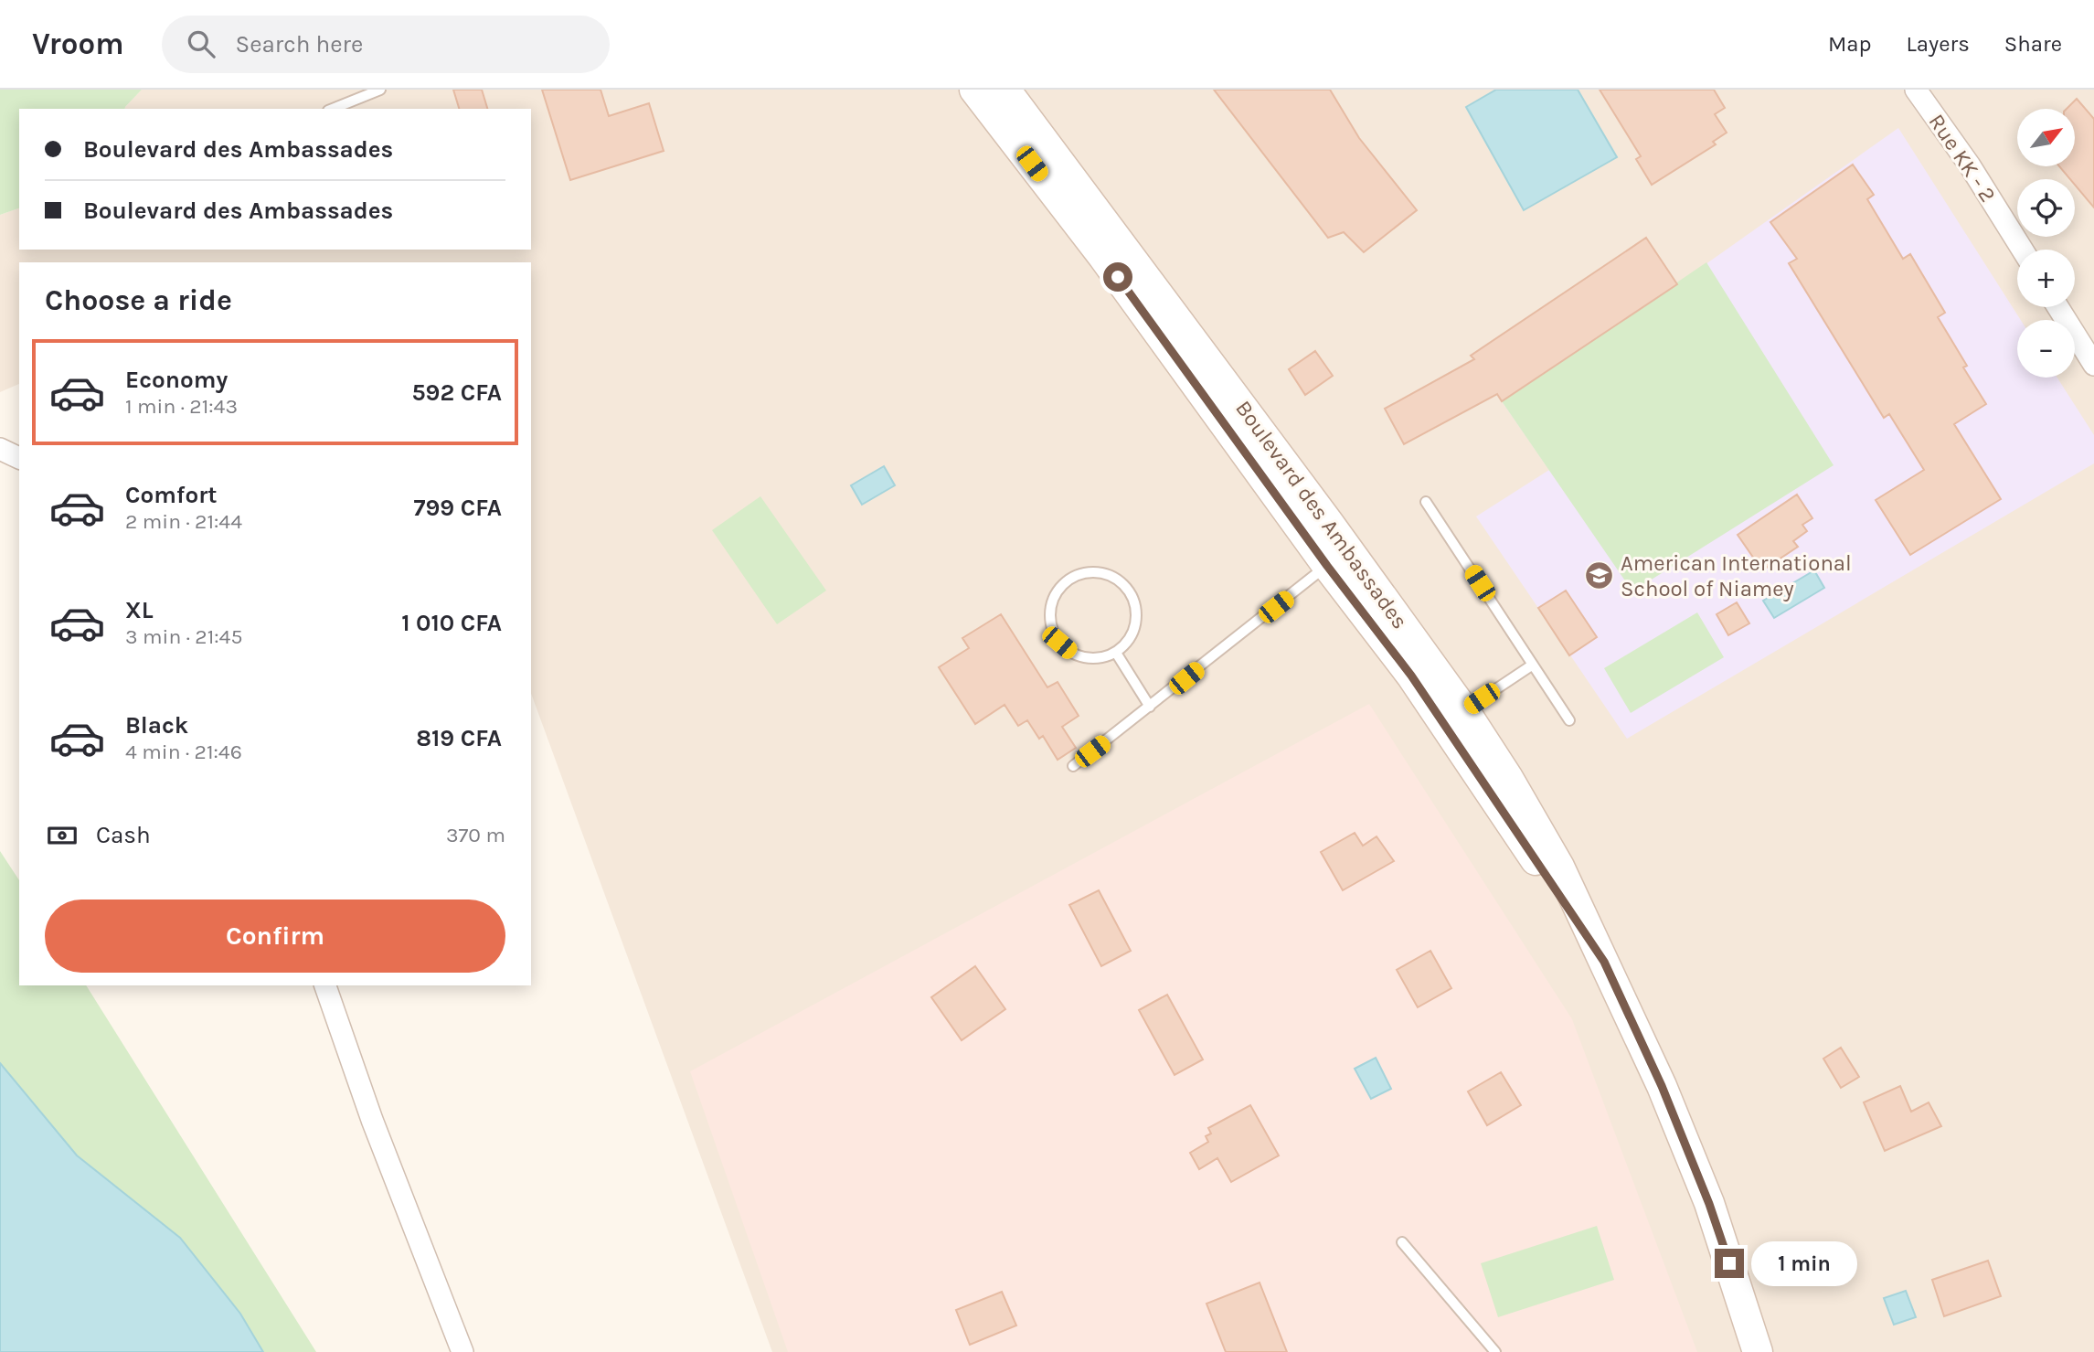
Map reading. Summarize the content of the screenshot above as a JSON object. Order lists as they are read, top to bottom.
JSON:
{
  "streets": {
    "main road": ["Boulevard des Ambassades"],
    "street": ["Rue KK - 2"]
  },
  "places": {
    "school or university": ["American International School of Niamey"]
  },
  "north": "top right",
  "page": {
    "header": "Vroom",
    "search": "Search here",
    "nav": ["Map", "Layers", "Share"],
    "map_buttons": ["+", "−"],
    "banner": ["Boulevard des Ambassades", "Boulevard des Ambassades"],
    "heading": "Choose a ride",
    "list": [
      {
        "name": "Economy",
        "note": "1 min · 21:43",
        "value": "592 CFA"
      },
      {
        "name": "Comfort",
        "note": "2 min · 21:44",
        "value": "799 CFA"
      },
      {
        "name": "XL",
        "note": "3 min · 21:45",
        "value": "1 010 CFA"
      },
      {
        "name": "Black",
        "note": "4 min · 21:46",
        "value": "819 CFA"
      }
    ],
    "pay": ["Cash", "370 m"],
    "buttons": "Confirm",
    "bubble": "1 min"
  }
}
